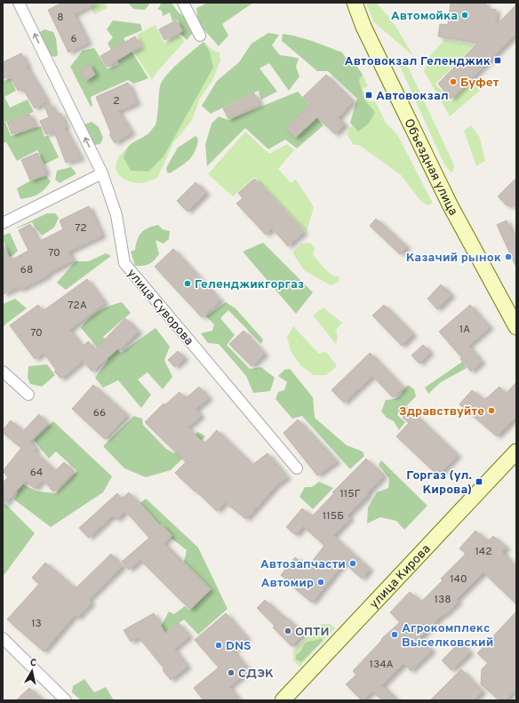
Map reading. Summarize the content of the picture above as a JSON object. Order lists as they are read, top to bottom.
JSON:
{
  "streets": {
    "main road": ["Объездная улица", "улица Кирова"],
    "street": ["улица Суворова"]
  },
  "places": {
    "other": [
      "Автомойка",
      "Буфет",
      "Казачий рынок",
      "Геленджикгоргаз",
      "Здравствуйте",
      "Автозапчасти",
      "Автомир",
      "ОПТИ",
      "Агрокомплекс Выселковский",
      "DNS",
      "СДЭК"
    ],
    "transit": ["Автовокзал Геленджик", "Автовокзал", "Горгаз (ул. Кирова)"]
  },
  "house_numbers": [
    "8",
    "6",
    "2",
    "72",
    "70",
    "68",
    "72А",
    "1А",
    "70",
    "66",
    "64",
    "115Г",
    "115Б",
    "142",
    "140",
    "138",
    "13",
    "134А"
  ],
  "north": "top"
}
